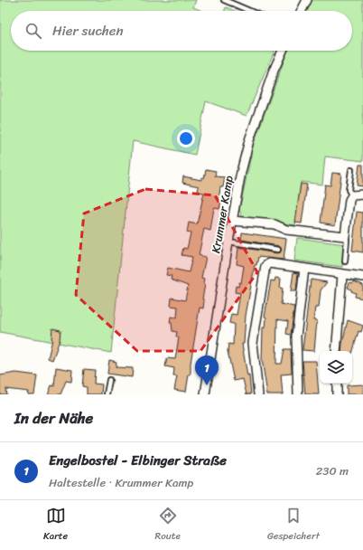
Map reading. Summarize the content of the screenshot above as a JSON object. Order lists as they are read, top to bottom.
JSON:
{
  "streets": {
    "street": ["Krummer Kamp"]
  },
  "page": {
    "search": "Hier suchen",
    "pins": "1",
    "heading": "In der Nähe",
    "list": [
      {
        "mark": "1",
        "name": "Engelbostel - Elbinger Straße",
        "note": "Haltestelle · Krummer Kamp",
        "value": "230 m"
      }
    ],
    "nav": ["Karte", "Route", "Gespeichert"]
  }
}
